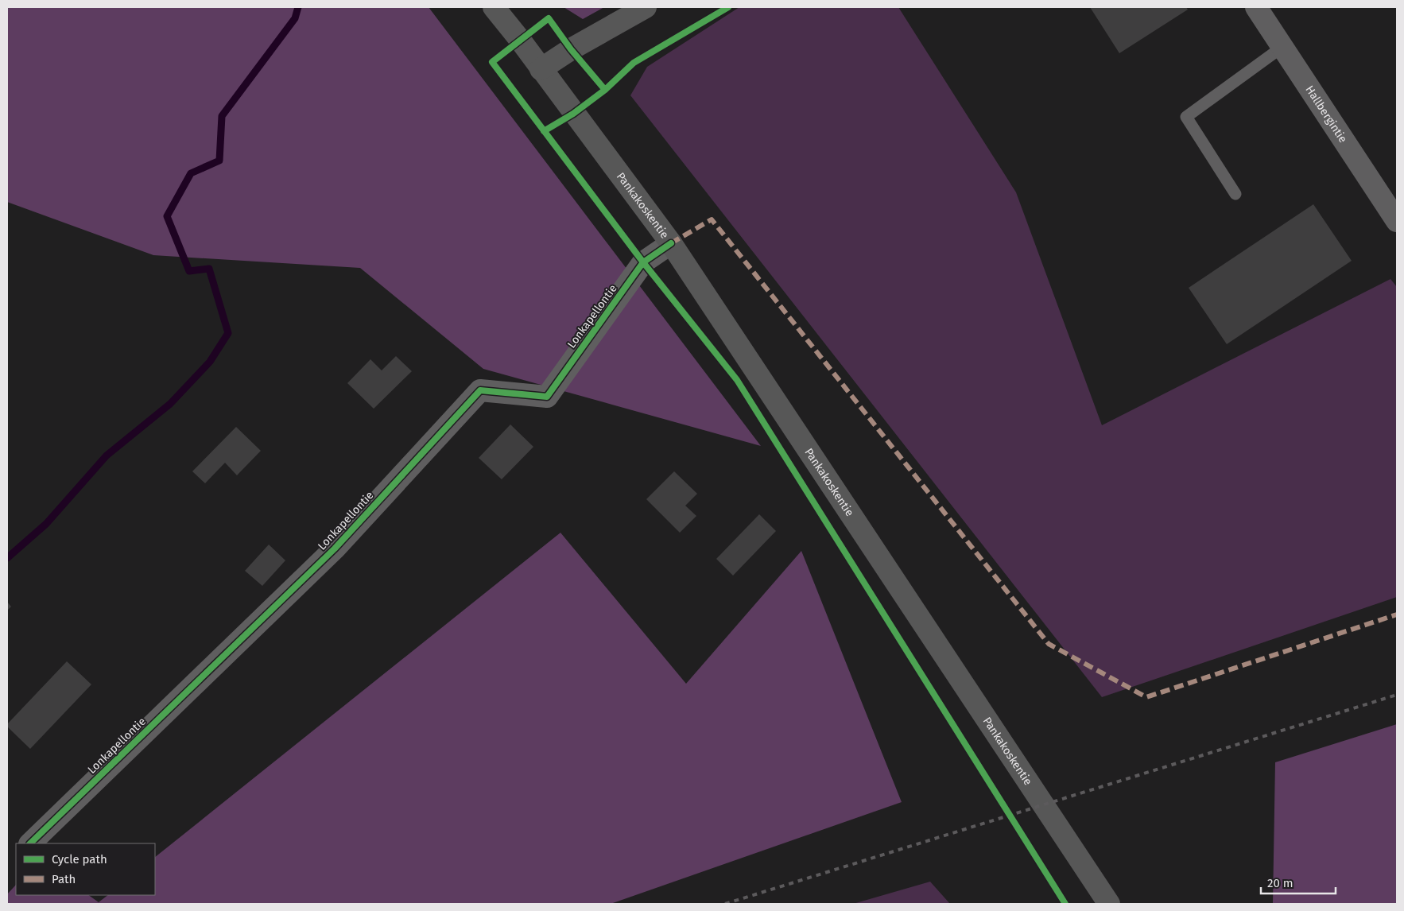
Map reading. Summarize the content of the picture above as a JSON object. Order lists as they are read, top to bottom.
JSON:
{
  "streets": {
    "main road": ["Pankakoskentie"],
    "street": ["Hallbergintie", "Lonkapellontie"]
  },
  "crossings": [
    ["Pankakoskentie", "Lonkapellontie"]
  ],
  "legend": ["Cycle path", "Path"],
  "scale_bar": "20 m"
}
